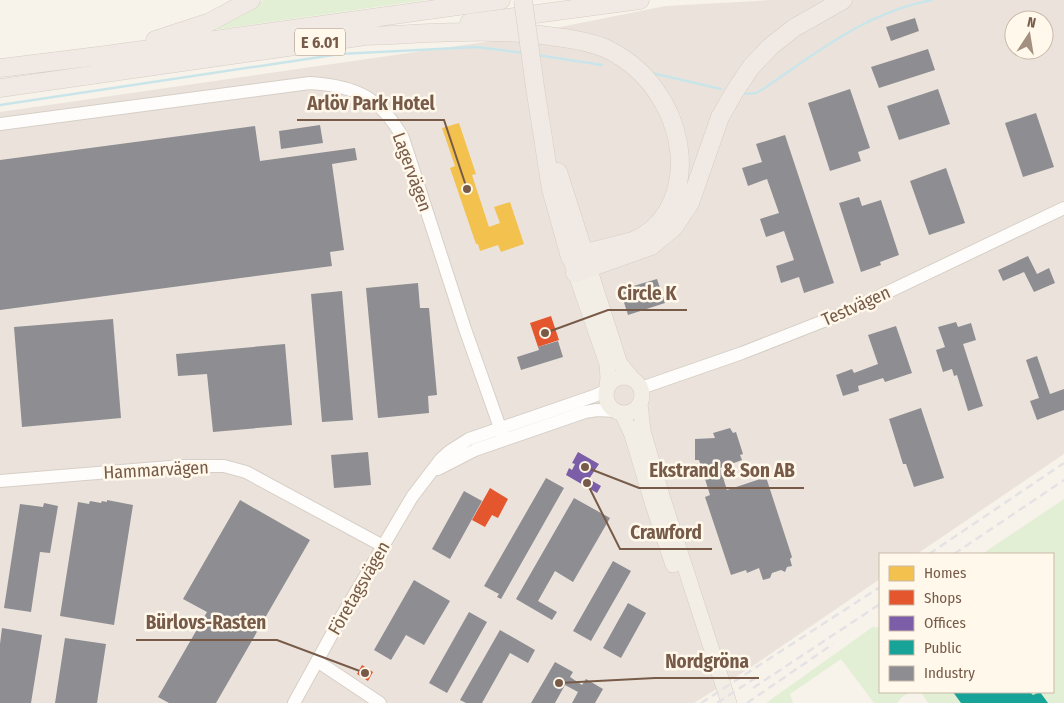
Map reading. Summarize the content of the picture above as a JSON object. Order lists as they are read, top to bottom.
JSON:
{
  "streets": {
    "highway": ["E 6.01"],
    "street": [
      "Lagervägen",
      "Testvägen",
      "Hammarvägen",
      "Företagsvägen"
    ]
  },
  "crossings": [
    ["Lagervägen", "Företagsvägen"],
    ["Testvägen", "Företagsvägen"],
    ["Hammarvägen", "Företagsvägen"]
  ],
  "places": [
    "Arlöv Park Hotel",
    "Circle K",
    "Ekstrand & Son AB",
    "Crawford",
    "Bürlovs-Rasten",
    "Nordgröna"
  ],
  "legend": [
    "Homes",
    "Shops",
    "Offices",
    "Public",
    "Industry"
  ],
  "north": "top"
}
